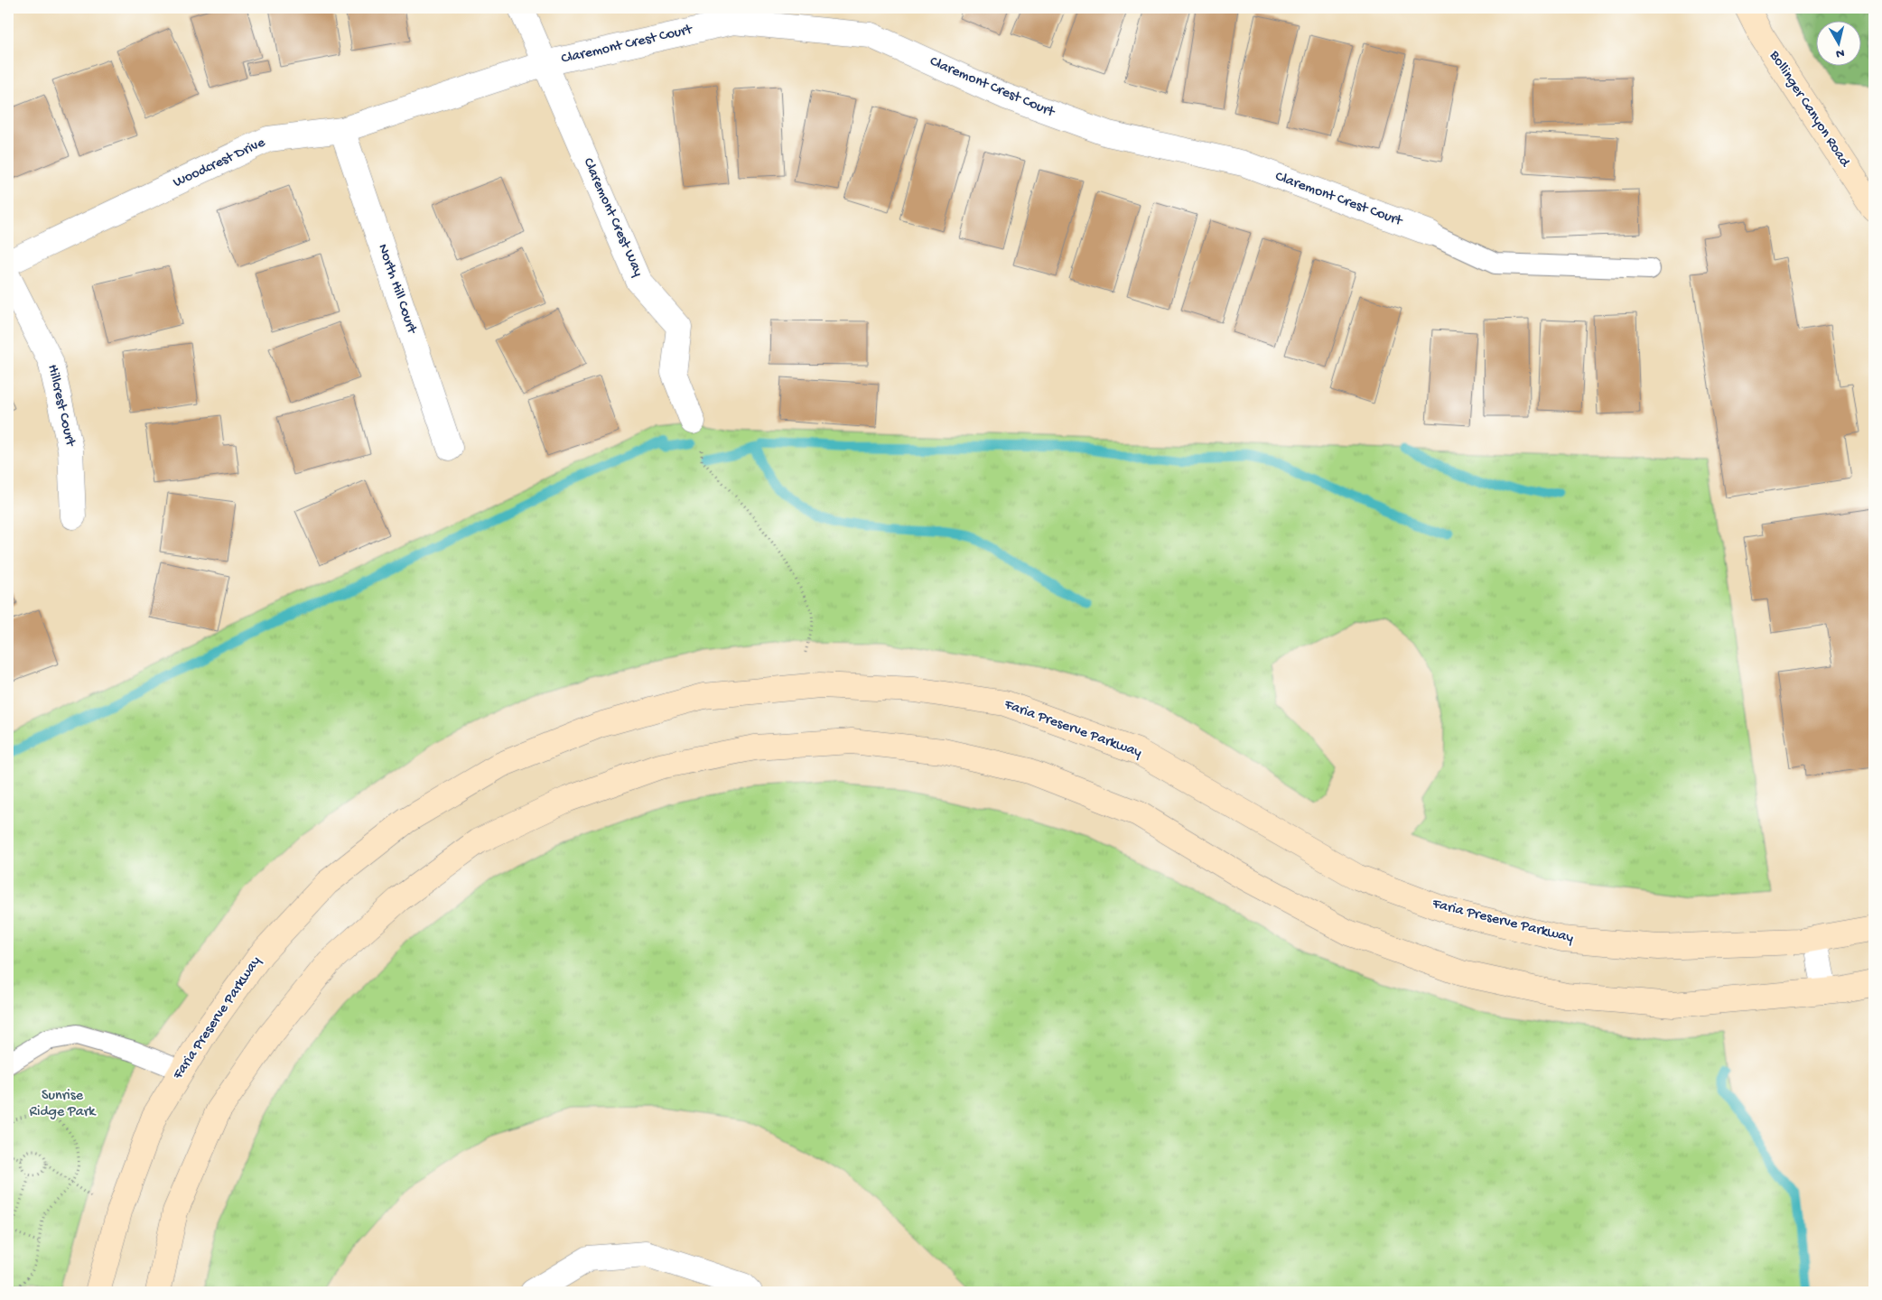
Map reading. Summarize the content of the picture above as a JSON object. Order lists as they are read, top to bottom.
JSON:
{
  "streets": {
    "street": [
      "Claremont Crest Court",
      "Bollinger Canyon Road",
      "Woodcrest Drive",
      "Claremont Crest Way",
      "North Hill Court",
      "Hillcrest Court",
      "Faria Preserve Parkway"
    ]
  },
  "crossings": [
    ["Claremont Crest Court", "Woodcrest Drive"],
    ["Claremont Crest Court", "Claremont Crest Way"],
    ["Woodcrest Drive", "Claremont Crest Way"],
    ["Woodcrest Drive", "North Hill Court"]
  ],
  "parks": ["Sunrise Ridge Park"],
  "north": "bottom"
}
